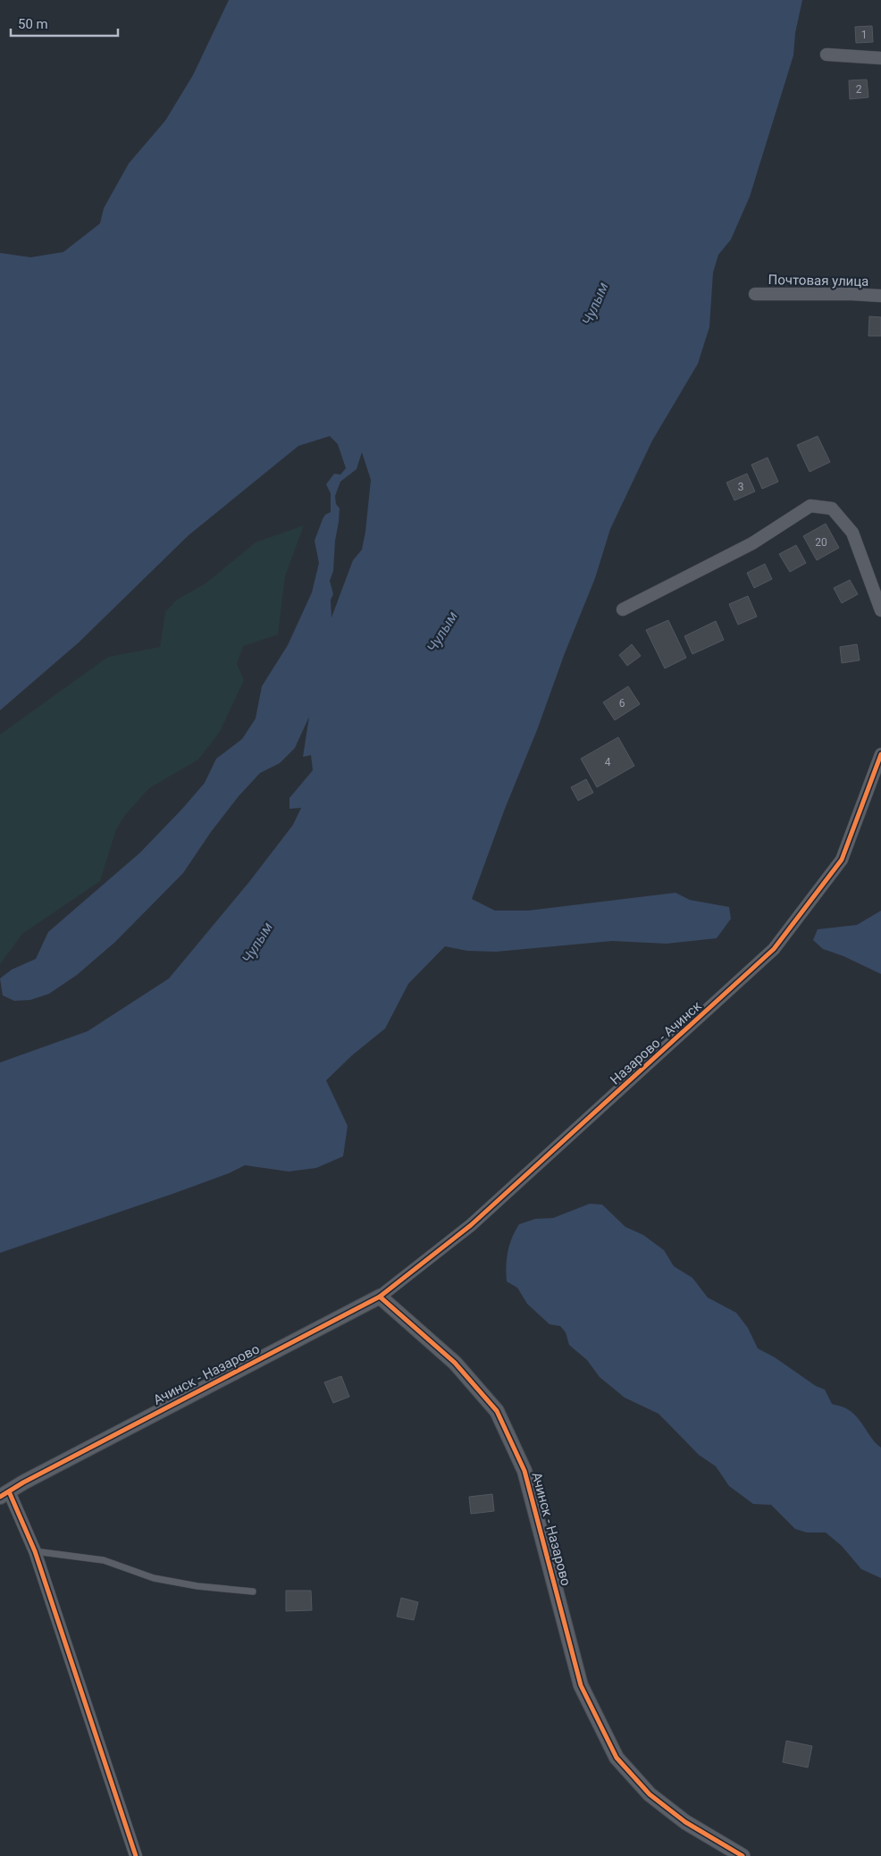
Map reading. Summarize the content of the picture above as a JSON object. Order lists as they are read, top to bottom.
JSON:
{
  "streets": {
    "street": ["Почтовая улица", "Назарово - Ачинск", "Ачинск - Назарово"]
  },
  "crossings": [
    ["Назарово - Ачинск", "Ачинск - Назарово"]
  ],
  "water": ["Чулым"],
  "house_numbers": [
    "1",
    "2",
    "3",
    "20",
    "6",
    "4"
  ],
  "scale_bar": "50 m"
}
